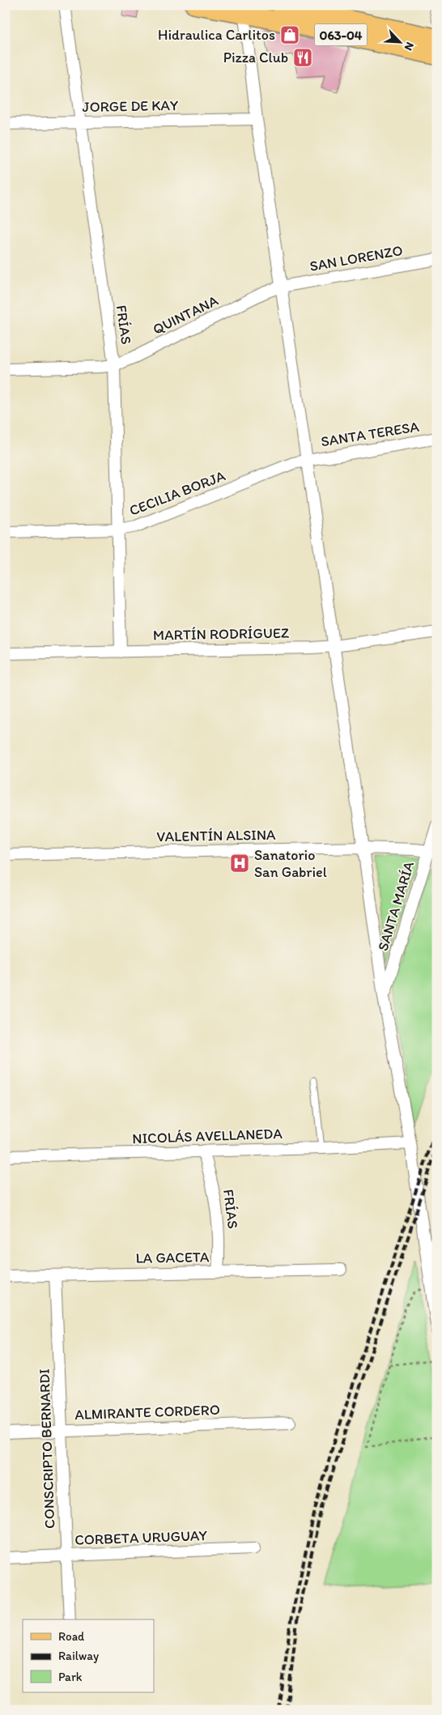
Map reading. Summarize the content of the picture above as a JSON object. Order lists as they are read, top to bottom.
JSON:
{
  "streets": {
    "main road": ["063-04"],
    "street": [
      "JORGE DE KAY",
      "SAN LORENZO",
      "QUINTANA",
      "FRÍAS",
      "SANTA TERESA",
      "CECILIA BORJA",
      "MARTÍN RODRÍGUEZ",
      "VALENTÍN ALSINA",
      "SANTA MARÍA",
      "NICOLÁS AVELLANEDA",
      "LA GACETA",
      "ALMIRANTE CORDERO",
      "CONSCRIPTO BERNARDI",
      "CORBETA URUGUAY"
    ]
  },
  "crossings": [
    ["JORGE DE KAY", "FRÍAS"],
    ["SAN LORENZO", "QUINTANA"],
    ["QUINTANA", "FRÍAS"],
    ["FRÍAS", "CECILIA BORJA"],
    ["FRÍAS", "MARTÍN RODRÍGUEZ"],
    ["FRÍAS", "NICOLÁS AVELLANEDA"],
    ["FRÍAS", "LA GACETA"],
    ["SANTA TERESA", "CECILIA BORJA"],
    ["VALENTÍN ALSINA", "SANTA MARÍA"],
    ["LA GACETA", "CONSCRIPTO BERNARDI"],
    ["ALMIRANTE CORDERO", "CONSCRIPTO BERNARDI"],
    ["CONSCRIPTO BERNARDI", "CORBETA URUGUAY"]
  ],
  "places": {
    "shop": ["Hidraulica Carlitos"],
    "restaurant": ["Pizza Club"],
    "hospital": ["Sanatorio San Gabriel"]
  },
  "legend": ["Road", "Railway", "Park"],
  "north": "bottom right"
}
